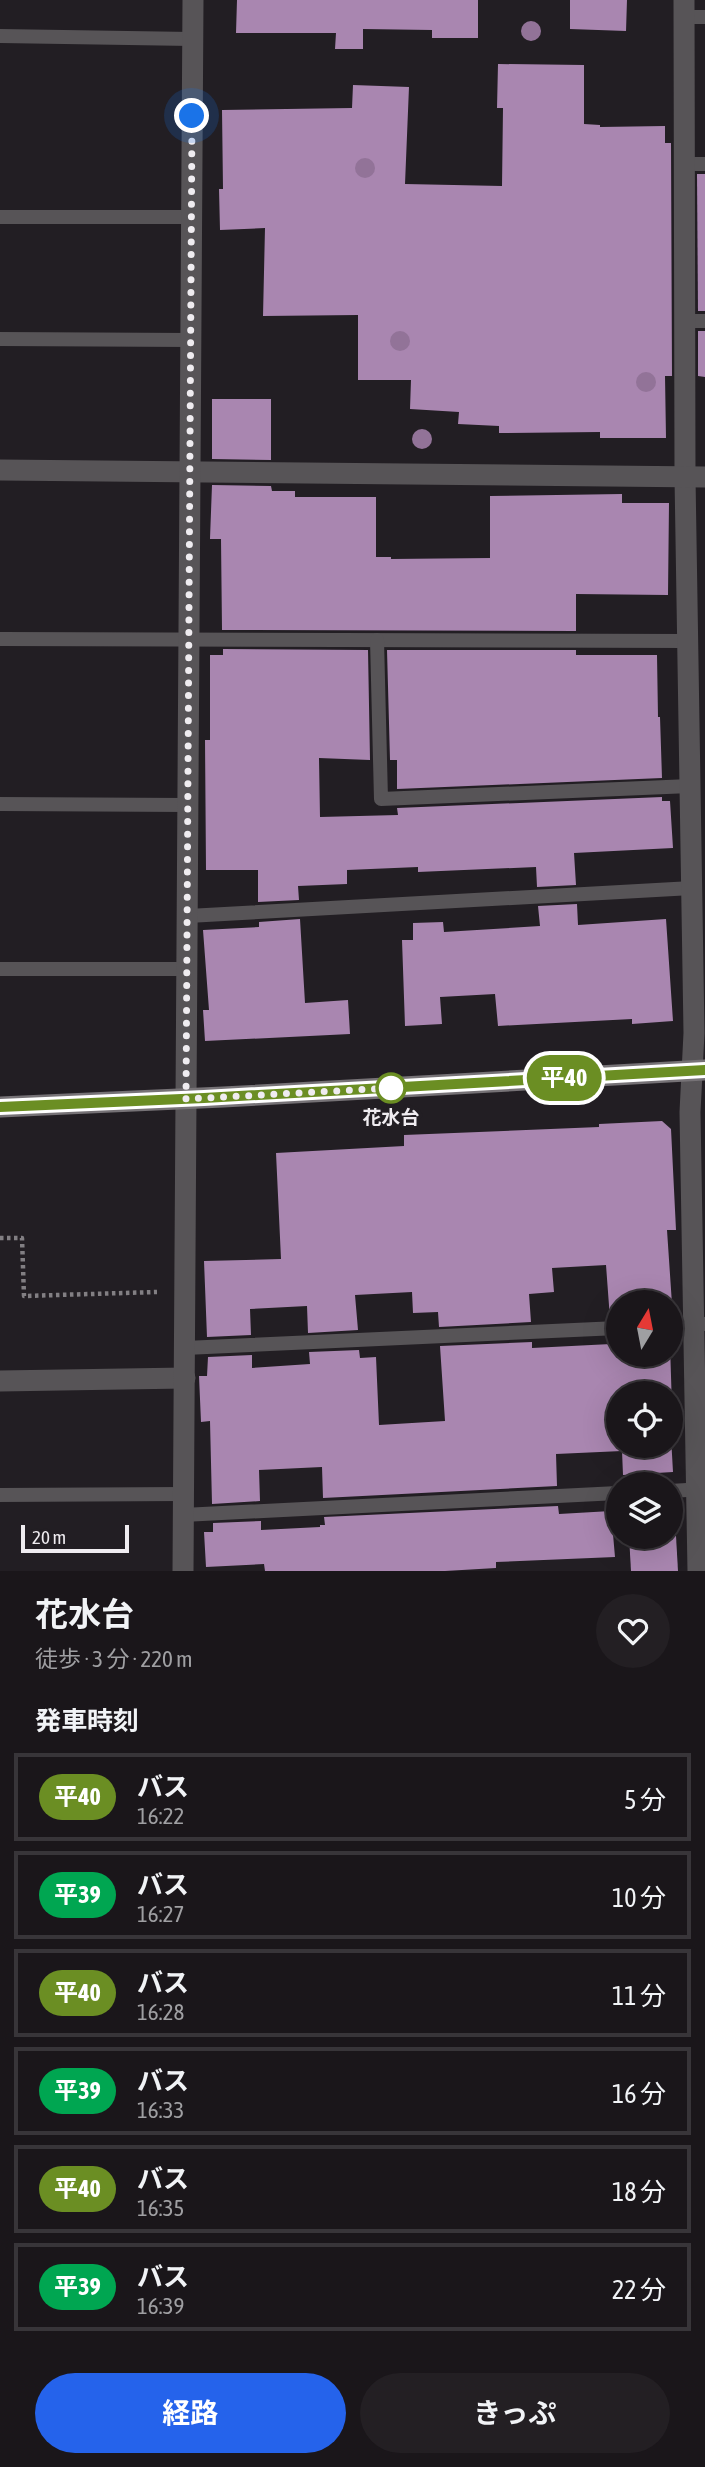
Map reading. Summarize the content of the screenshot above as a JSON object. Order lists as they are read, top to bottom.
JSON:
{
  "places": ["花水台"],
  "lines": ["bus line 平40"],
  "scale_bar": "20 m",
  "north": "top",
  "page": {
    "on_map": "平40",
    "scale": "20 m",
    "heading": [
      ["花水台", "徒歩 · 3 分 · 220 m"],
      "発車時刻"
    ],
    "list": [
      {
        "mark": "平40",
        "name": "バス",
        "note": "16:22",
        "value": "5 分"
      },
      {
        "mark": "平39",
        "name": "バス",
        "note": "16:27",
        "value": "10 分"
      },
      {
        "mark": "平40",
        "name": "バス",
        "note": "16:28",
        "value": "11 分"
      },
      {
        "mark": "平39",
        "name": "バス",
        "note": "16:33",
        "value": "16 分"
      },
      {
        "mark": "平40",
        "name": "バス",
        "note": "16:35",
        "value": "18 分"
      },
      {
        "mark": "平39",
        "name": "バス",
        "note": "16:39",
        "value": "22 分"
      }
    ],
    "buttons": ["経路", "きっぷ"]
  }
}
